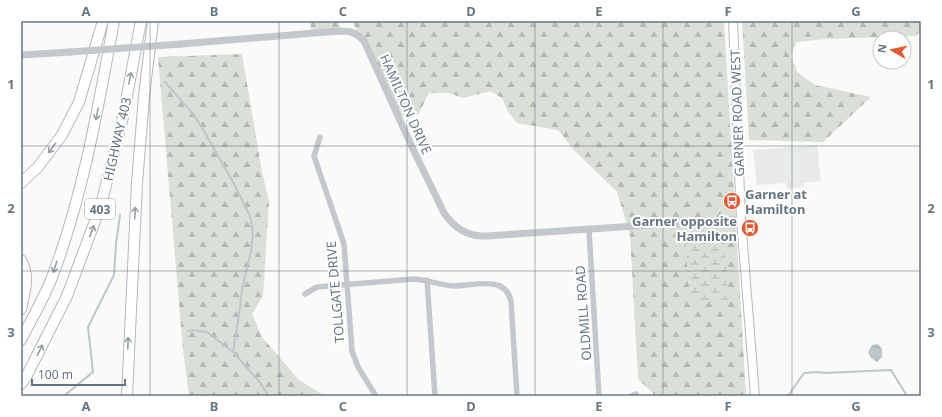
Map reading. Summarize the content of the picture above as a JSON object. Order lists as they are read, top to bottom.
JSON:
{
  "streets": {
    "highway": ["HIGHWAY 403", "403"],
    "main road": ["GARNER ROAD WEST"],
    "street": ["HAMILTON DRIVE", "TOLLGATE DRIVE", "OLDMILL ROAD"]
  },
  "crossings": [
    ["HAMILTON DRIVE", "GARNER ROAD WEST"],
    ["HAMILTON DRIVE", "OLDMILL ROAD"]
  ],
  "places": {
    "bus stop": ["Garner at Hamilton", "Garner opposite Hamilton"]
  },
  "scale_bar": "100 m",
  "north": "left",
  "grid": {
    "columns": [
      "A",
      "B",
      "C",
      "D",
      "E",
      "F",
      "G"
    ],
    "rows": ["1", "2", "3"]
  }
}
